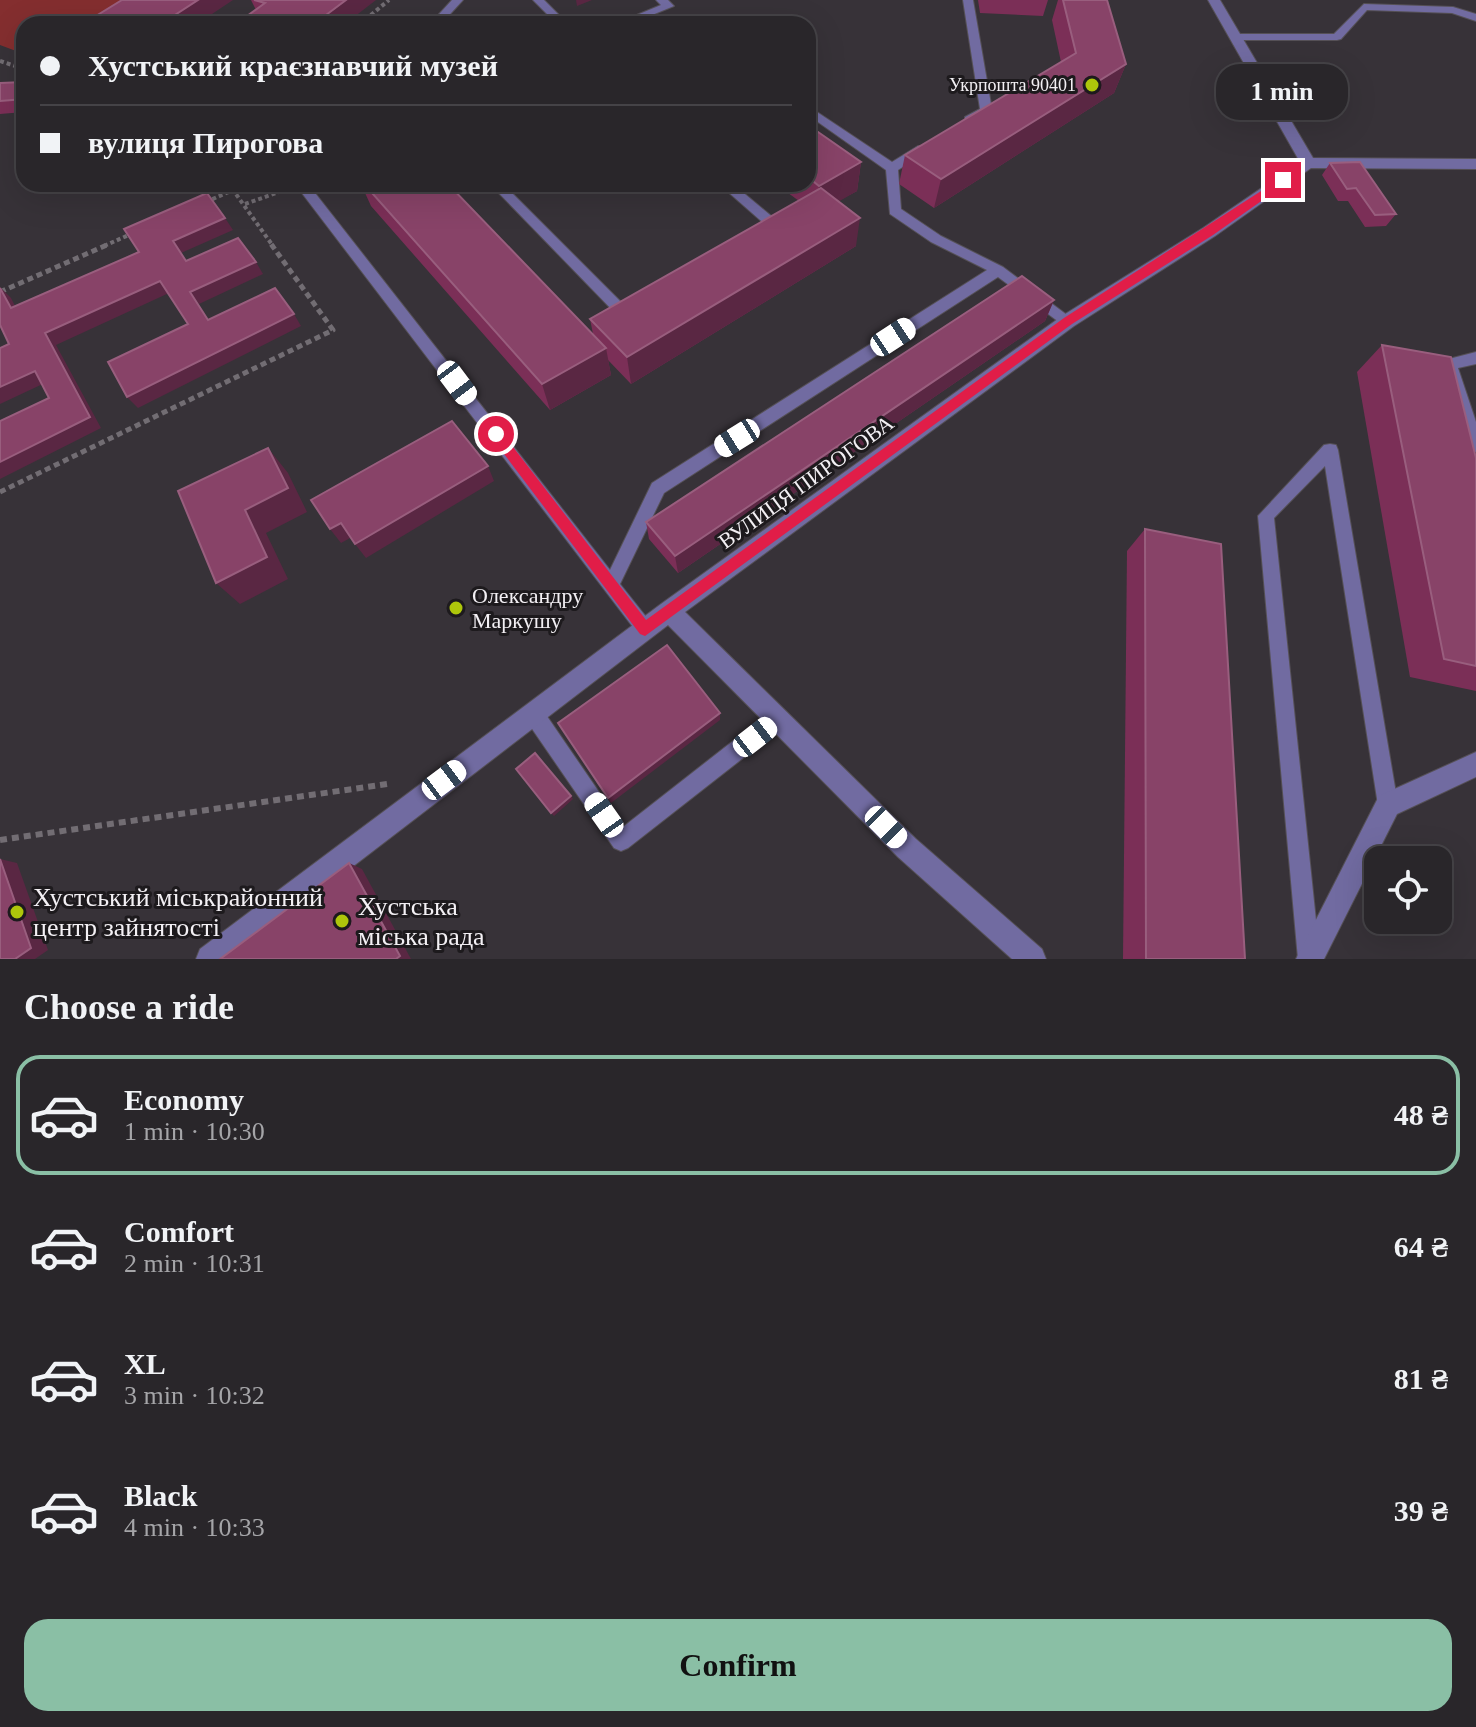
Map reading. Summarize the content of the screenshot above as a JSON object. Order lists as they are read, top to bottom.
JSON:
{
  "streets": {
    "street": ["ВУЛИЦЯ ПИРОГОВА"]
  },
  "places": [
    "Укрпошта 90401",
    "Олександру Маркушу",
    "Хустський міськрайонний центр зайнятості",
    "Хустська міська рада"
  ],
  "page": {
    "banner": ["Хустський краєзнавчий музей", "вулиця Пирогова"],
    "bubble": "1 min",
    "heading": "Choose a ride",
    "list": [
      {
        "name": "Economy",
        "note": "1 min · 10:30",
        "value": "48 ₴"
      },
      {
        "name": "Comfort",
        "note": "2 min · 10:31",
        "value": "64 ₴"
      },
      {
        "name": "XL",
        "note": "3 min · 10:32",
        "value": "81 ₴"
      },
      {
        "name": "Black",
        "note": "4 min · 10:33",
        "value": "39 ₴"
      }
    ],
    "buttons": "Confirm"
  }
}
